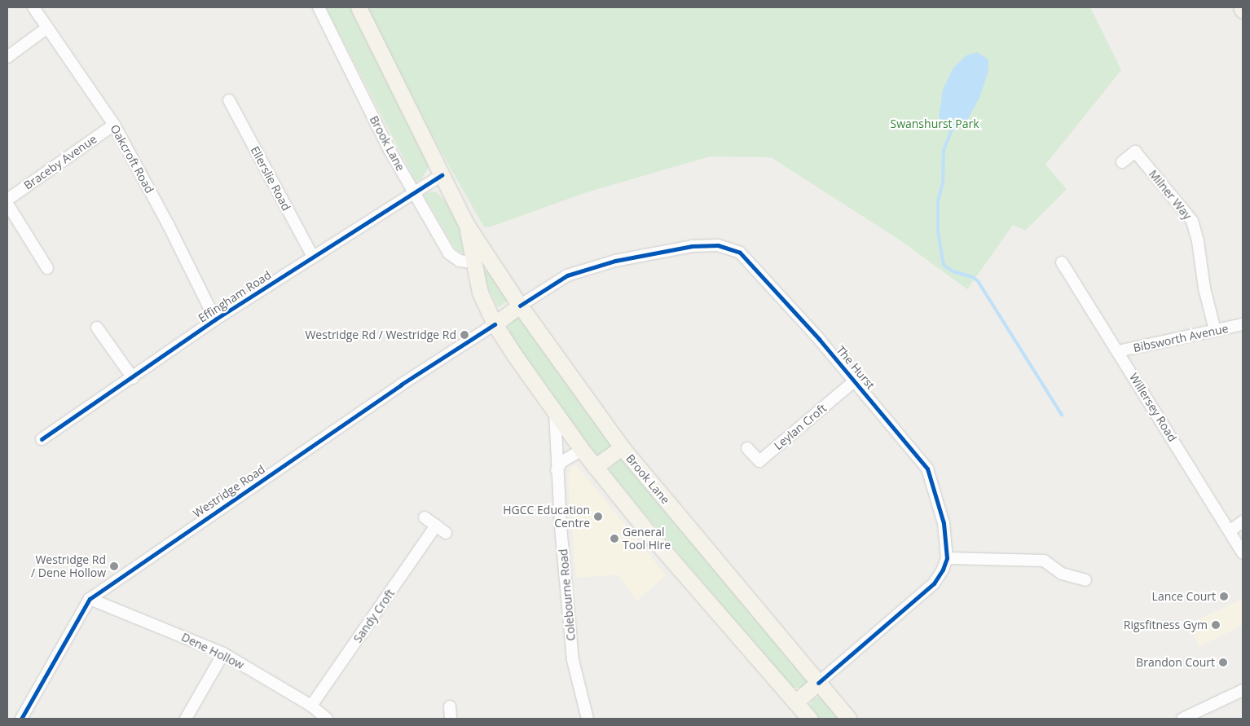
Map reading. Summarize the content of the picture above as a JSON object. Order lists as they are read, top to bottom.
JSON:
{
  "streets": {
    "main road": ["Brook Lane"],
    "street": [
      "Oakcroft Road",
      "Braceby Avenue",
      "Ellerslie Road",
      "Milner Way",
      "Effingham Road",
      "Bibsworth Avenue",
      "The Hurst",
      "Willersey Road",
      "Leylan Croft",
      "Westridge Road",
      "Colebourne Road",
      "Sandy Croft",
      "Dene Hollow"
    ]
  },
  "crossings": [
    ["Brook Lane", "Effingham Road"],
    ["Brook Lane", "The Hurst"],
    ["Brook Lane", "Westridge Road"],
    ["Brook Lane", "Colebourne Road"],
    ["Oakcroft Road", "Braceby Avenue"],
    ["Oakcroft Road", "Effingham Road"],
    ["Ellerslie Road", "Effingham Road"],
    ["Milner Way", "Bibsworth Avenue"],
    ["Bibsworth Avenue", "Willersey Road"],
    ["The Hurst", "Leylan Croft"],
    ["Westridge Road", "Dene Hollow"],
    ["Sandy Croft", "Dene Hollow"]
  ],
  "parks": ["Swanshurst Park"],
  "places": [
    "Westridge Rd / Westridge Rd",
    "HGCC Education Centre",
    "General Tool Hire",
    "Westridge Rd / Dene Hollow",
    "Lance Court",
    "Rigsfitness Gym",
    "Brandon Court"
  ]
}
